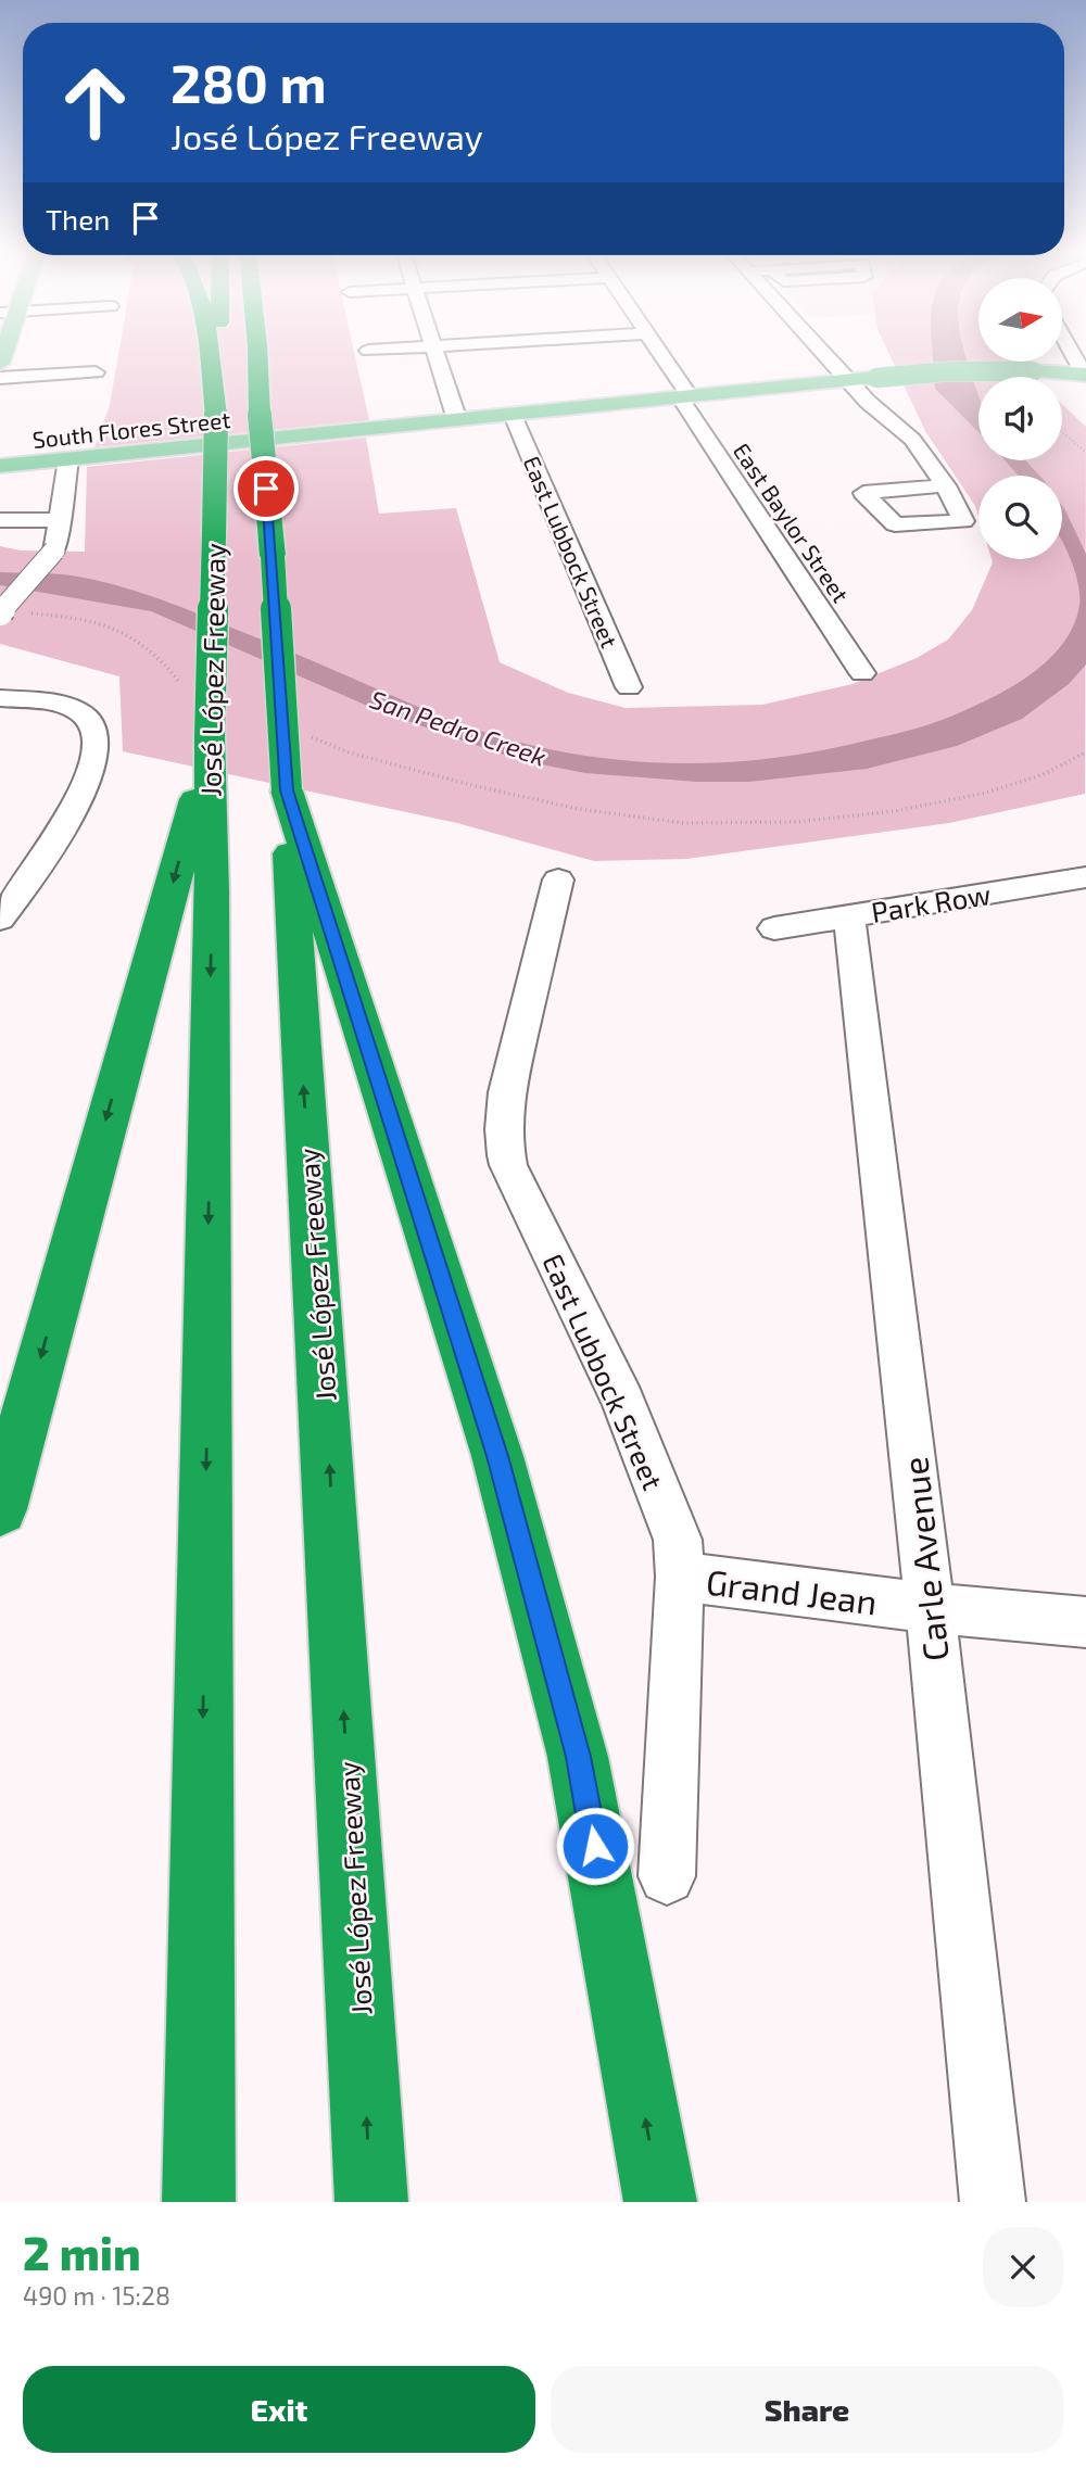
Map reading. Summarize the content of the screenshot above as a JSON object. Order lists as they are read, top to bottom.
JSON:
{
  "streets": {
    "highway": ["José López Freeway"],
    "main road": ["South Flores Street"],
    "street": [
      "East Baylor Street",
      "East Lubbock Street",
      "Park Row",
      "Carle Avenue",
      "Grand Jean"
    ]
  },
  "crossings": [
    ["South Flores Street", "East Baylor Street"],
    ["South Flores Street", "East Lubbock Street"],
    ["East Lubbock Street", "Grand Jean"],
    ["Park Row", "Carle Avenue"],
    ["Carle Avenue", "Grand Jean"]
  ],
  "water": ["San Pedro Creek"],
  "north": "right",
  "page": {
    "turn": ["280 m", "José López Freeway"],
    "then": "Then",
    "heading": ["2 min", "490 m · 15:28"],
    "buttons": ["Exit", "Share"]
  }
}
